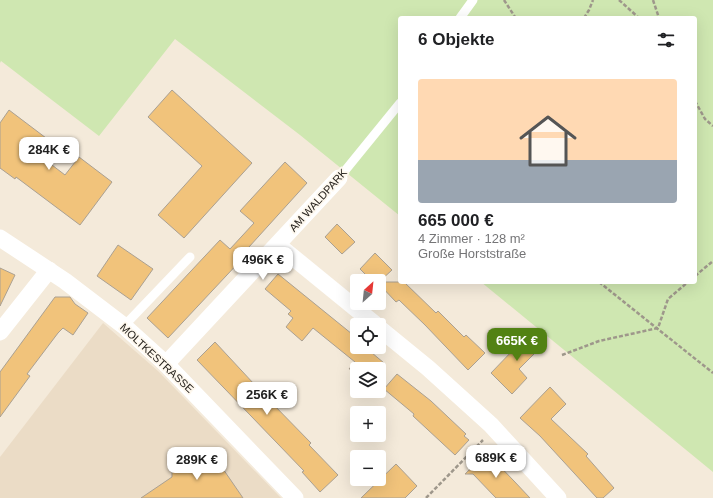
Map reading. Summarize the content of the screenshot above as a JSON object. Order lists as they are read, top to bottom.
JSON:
{
  "streets": {
    "street": ["AM WALDPARK", "MOLTKESTRASSE"]
  },
  "crossings": [
    ["AM WALDPARK", "MOLTKESTRASSE"]
  ],
  "north": "top right",
  "page": {
    "heading": "6 Objekte",
    "list": [
      {
        "name": "665 000 €",
        "note": "4 Zimmer · 128 m² · Große Horststraße"
      }
    ],
    "price": [
      "284K €",
      "496K €",
      "665K €",
      "256K €",
      "689K €",
      "289K €"
    ],
    "map_buttons": ["+", "−"]
  }
}
